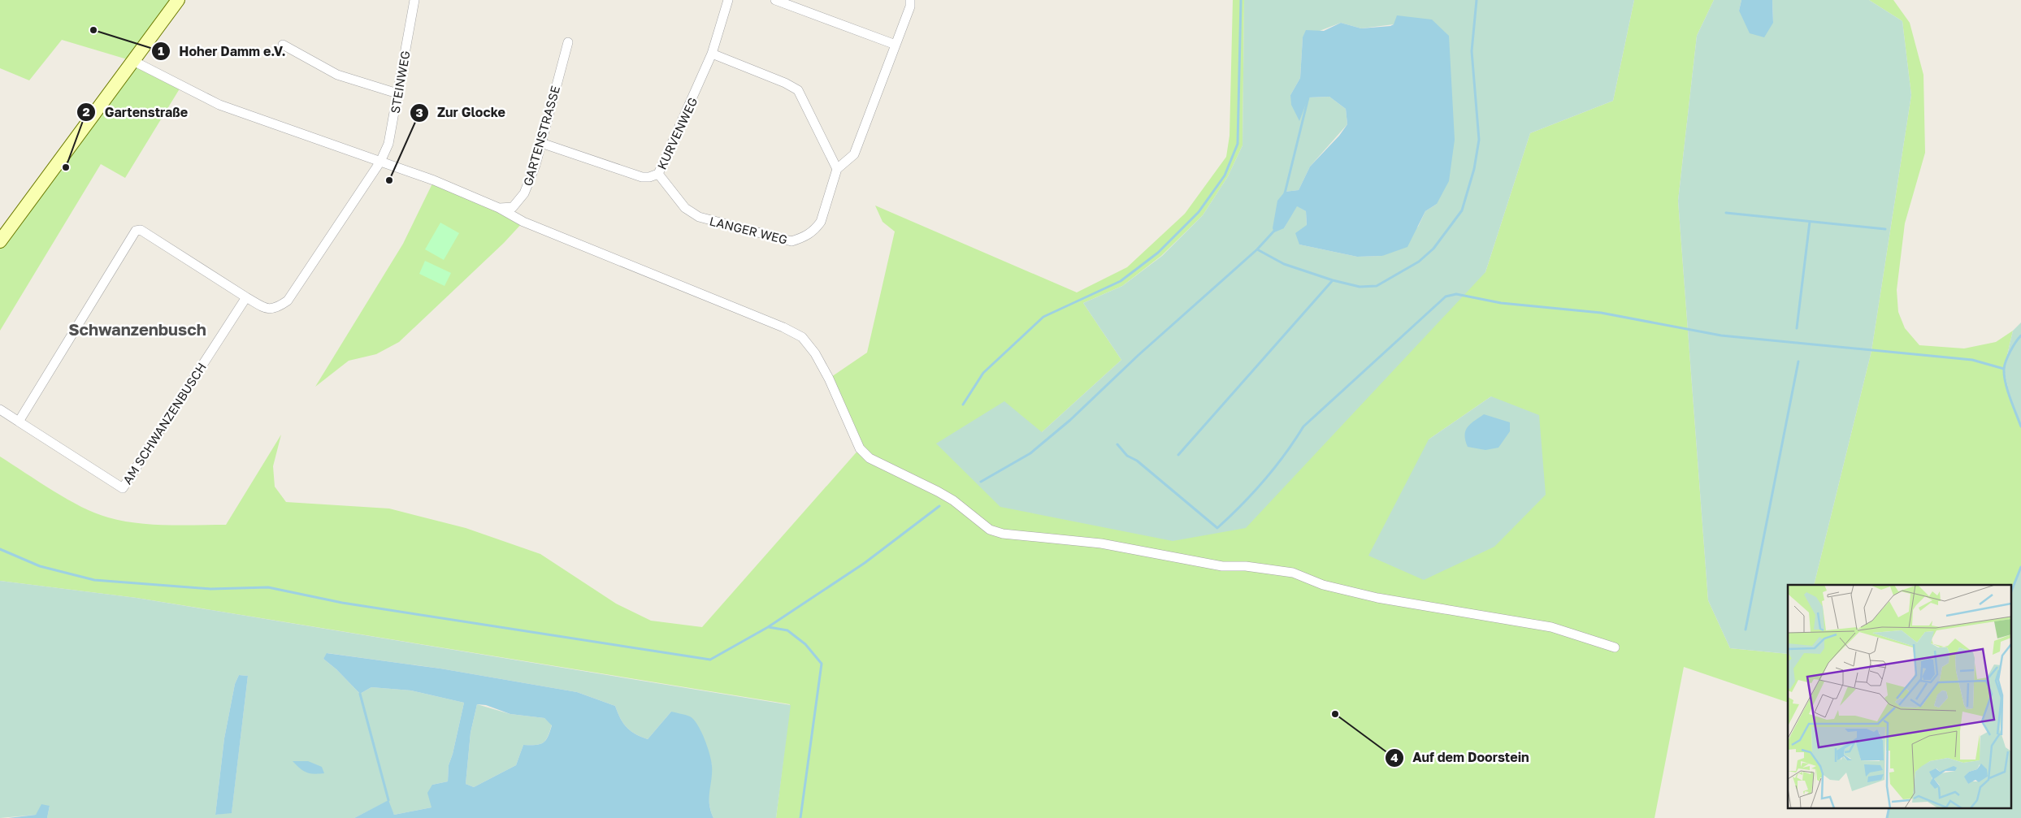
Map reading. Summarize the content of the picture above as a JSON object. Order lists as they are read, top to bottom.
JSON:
{
  "streets": {
    "street": [
      "STEINWEG",
      "KURVENWEG",
      "GARTENSTRASSE",
      "LANGER WEG",
      "AM SCHWANZENBUSCH"
    ]
  },
  "crossings": [
    ["KURVENWEG", "GARTENSTRASSE"],
    ["KURVENWEG", "LANGER WEG"]
  ],
  "districts": ["Schwanzenbusch"],
  "places": [
    "Hoher Damm e.V.",
    "Gartenstraße",
    "Zur Glocke",
    "Auf dem Doorstein"
  ]
}
